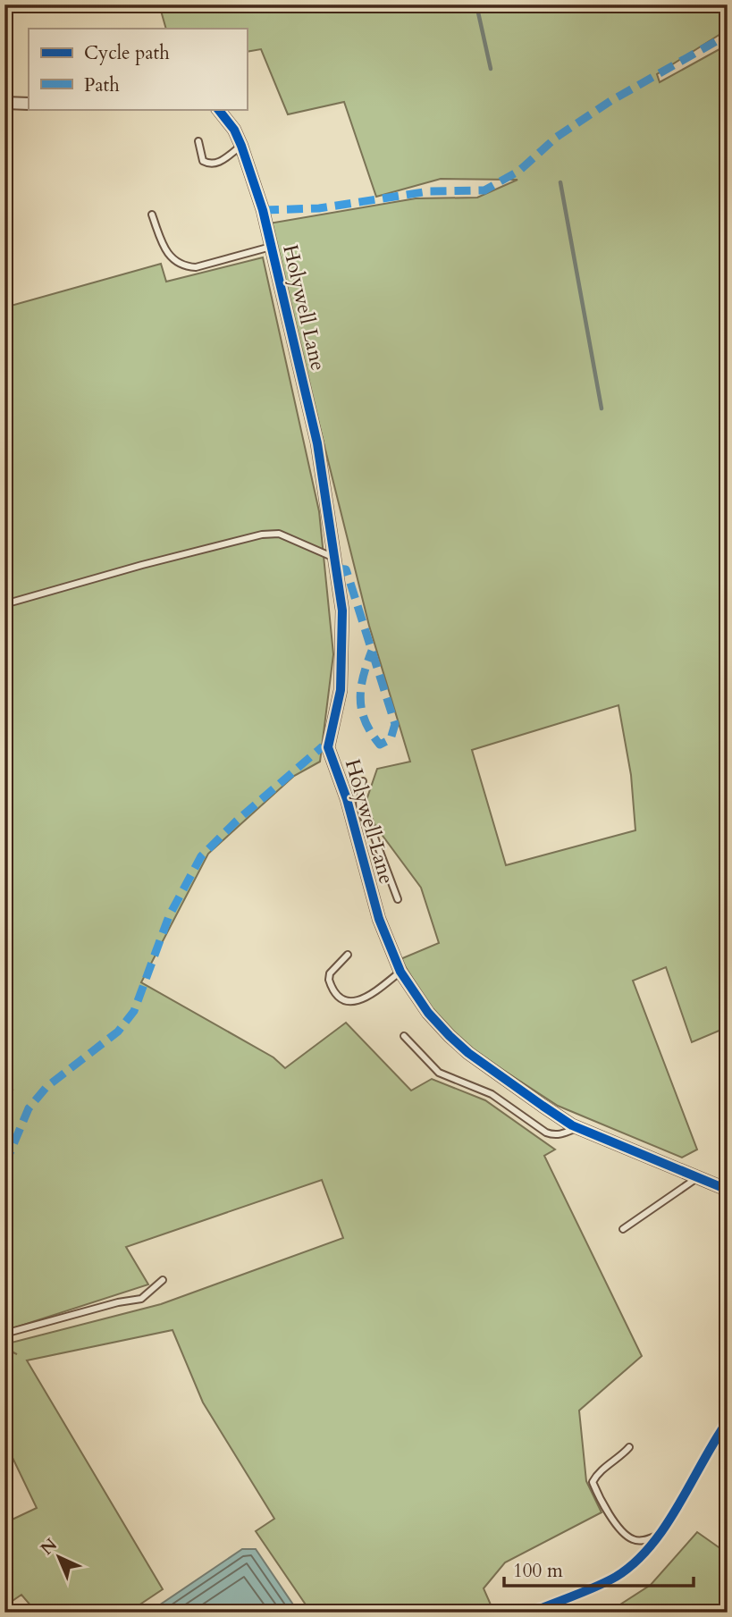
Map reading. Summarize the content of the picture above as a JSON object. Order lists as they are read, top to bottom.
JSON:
{
  "streets": {
    "street": ["Holywell Lane"]
  },
  "legend": ["Cycle path", "Path"],
  "scale_bar": "100 m",
  "north": "top left"
}
